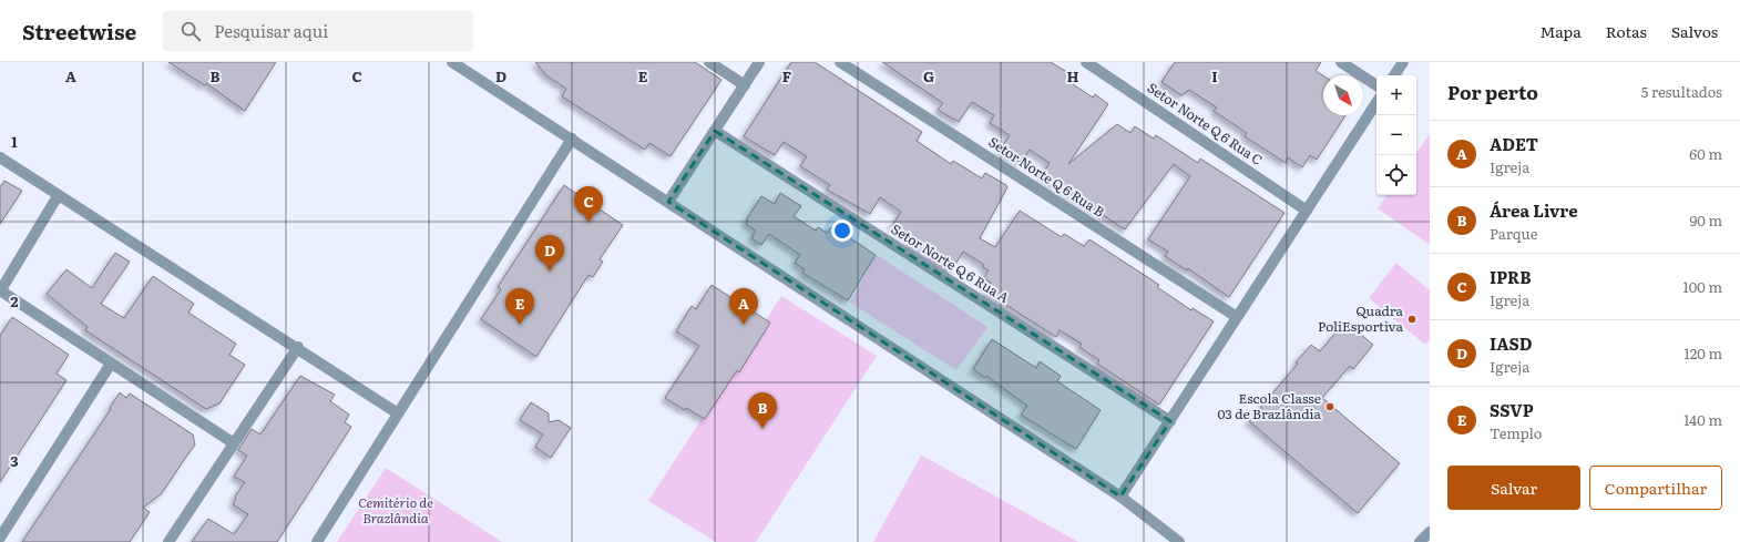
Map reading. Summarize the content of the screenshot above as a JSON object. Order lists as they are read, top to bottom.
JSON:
{
  "streets": {
    "street": ["Setor Norte Q 6 Rua C", "Setor Norte Q 6 Rua B", "Setor Norte Q 6 Rua A"]
  },
  "parks": ["Cemitério de Brazlândia"],
  "places": ["Quadra PoliEsportiva", "Escola Classe 03 de Brazlândia"],
  "north": "bottom right",
  "page": {
    "header": "Streetwise",
    "search": "Pesquisar aqui",
    "nav": ["Mapa", "Rotas", "Salvos"],
    "heading": ["Por perto", "5 resultados"],
    "map_buttons": ["+", "−"],
    "list": [
      {
        "mark": "A",
        "name": "ADET",
        "note": "Igreja",
        "value": "60 m"
      },
      {
        "mark": "B",
        "name": "Área Livre",
        "note": "Parque",
        "value": "90 m"
      },
      {
        "mark": "C",
        "name": "IPRB",
        "note": "Igreja",
        "value": "100 m"
      },
      {
        "mark": "D",
        "name": "IASD",
        "note": "Igreja",
        "value": "120 m"
      },
      {
        "mark": "E",
        "name": "SSVP",
        "note": "Templo",
        "value": "140 m"
      }
    ],
    "pins": [
      "C",
      "D",
      "A",
      "E",
      "B"
    ],
    "buttons": ["Salvar", "Compartilhar"]
  },
  "grid": {
    "columns": [
      "A",
      "B",
      "C",
      "D",
      "E",
      "F",
      "G",
      "H",
      "I"
    ],
    "rows": ["1", "2", "3"]
  }
}
